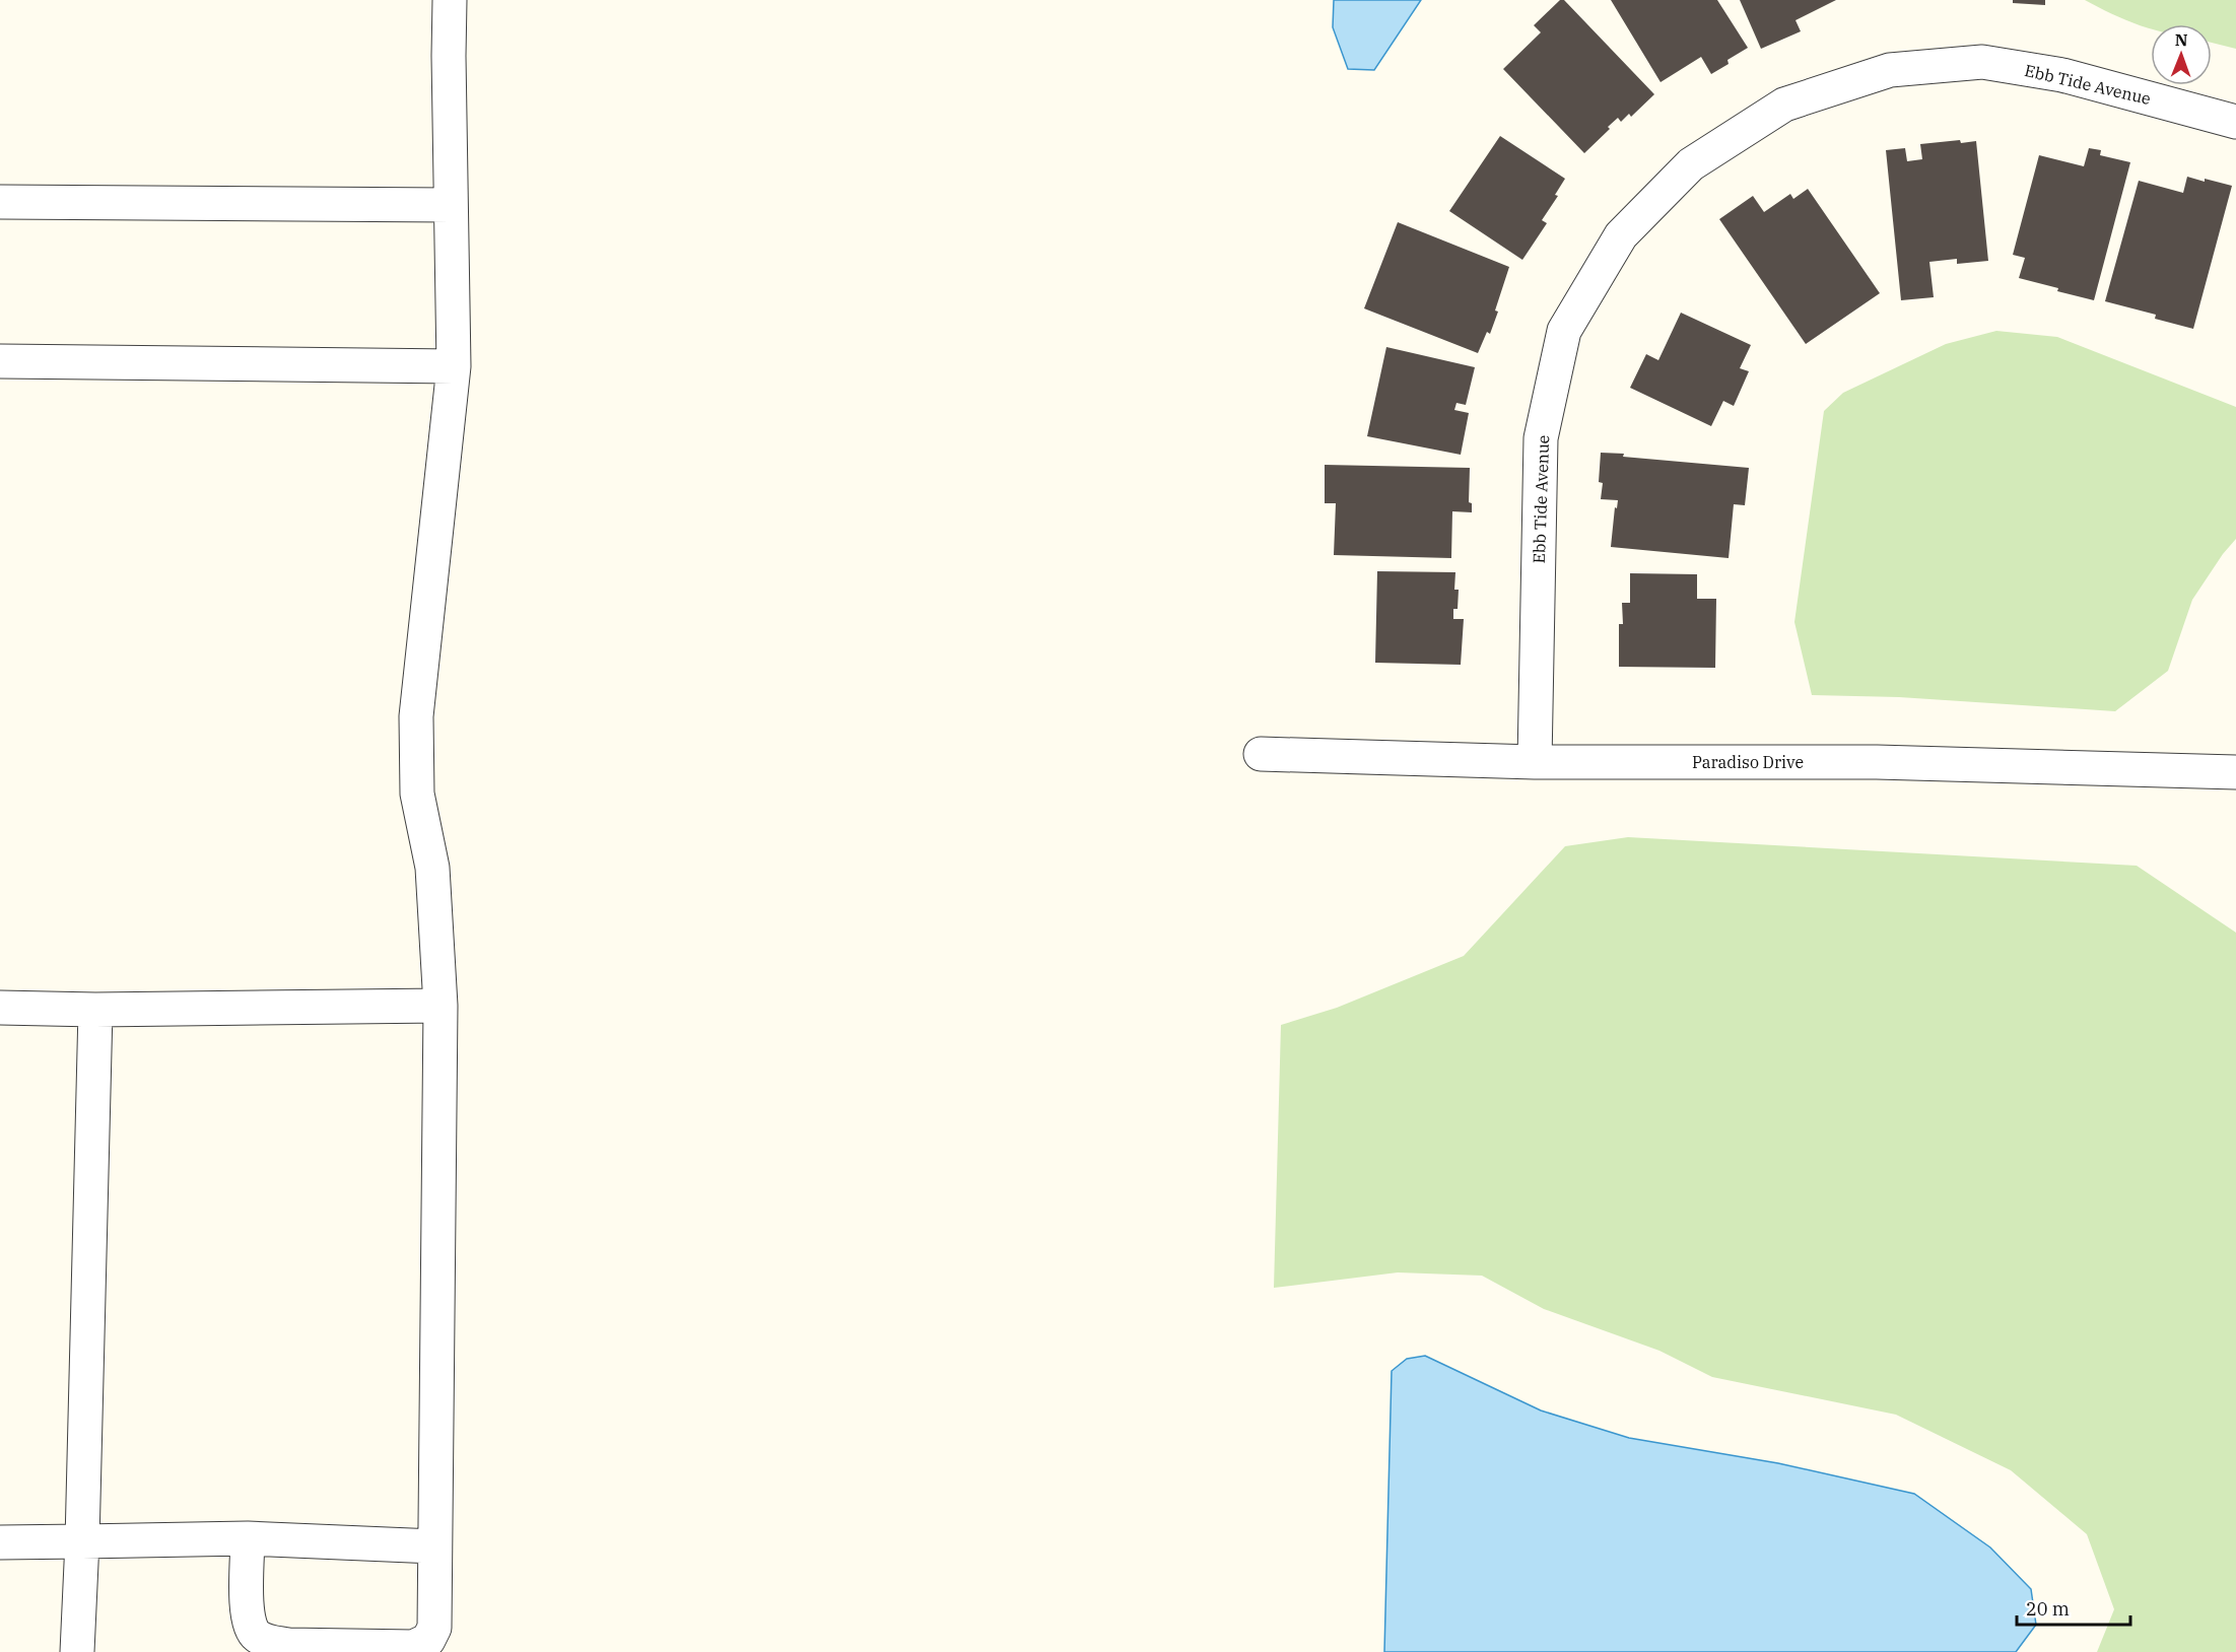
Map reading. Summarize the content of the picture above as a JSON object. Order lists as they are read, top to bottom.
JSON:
{
  "streets": {
    "street": ["Ebb Tide Avenue", "Paradiso Drive"]
  },
  "crossings": [
    ["Ebb Tide Avenue", "Paradiso Drive"]
  ],
  "scale_bar": "20 m",
  "north": "top"
}
